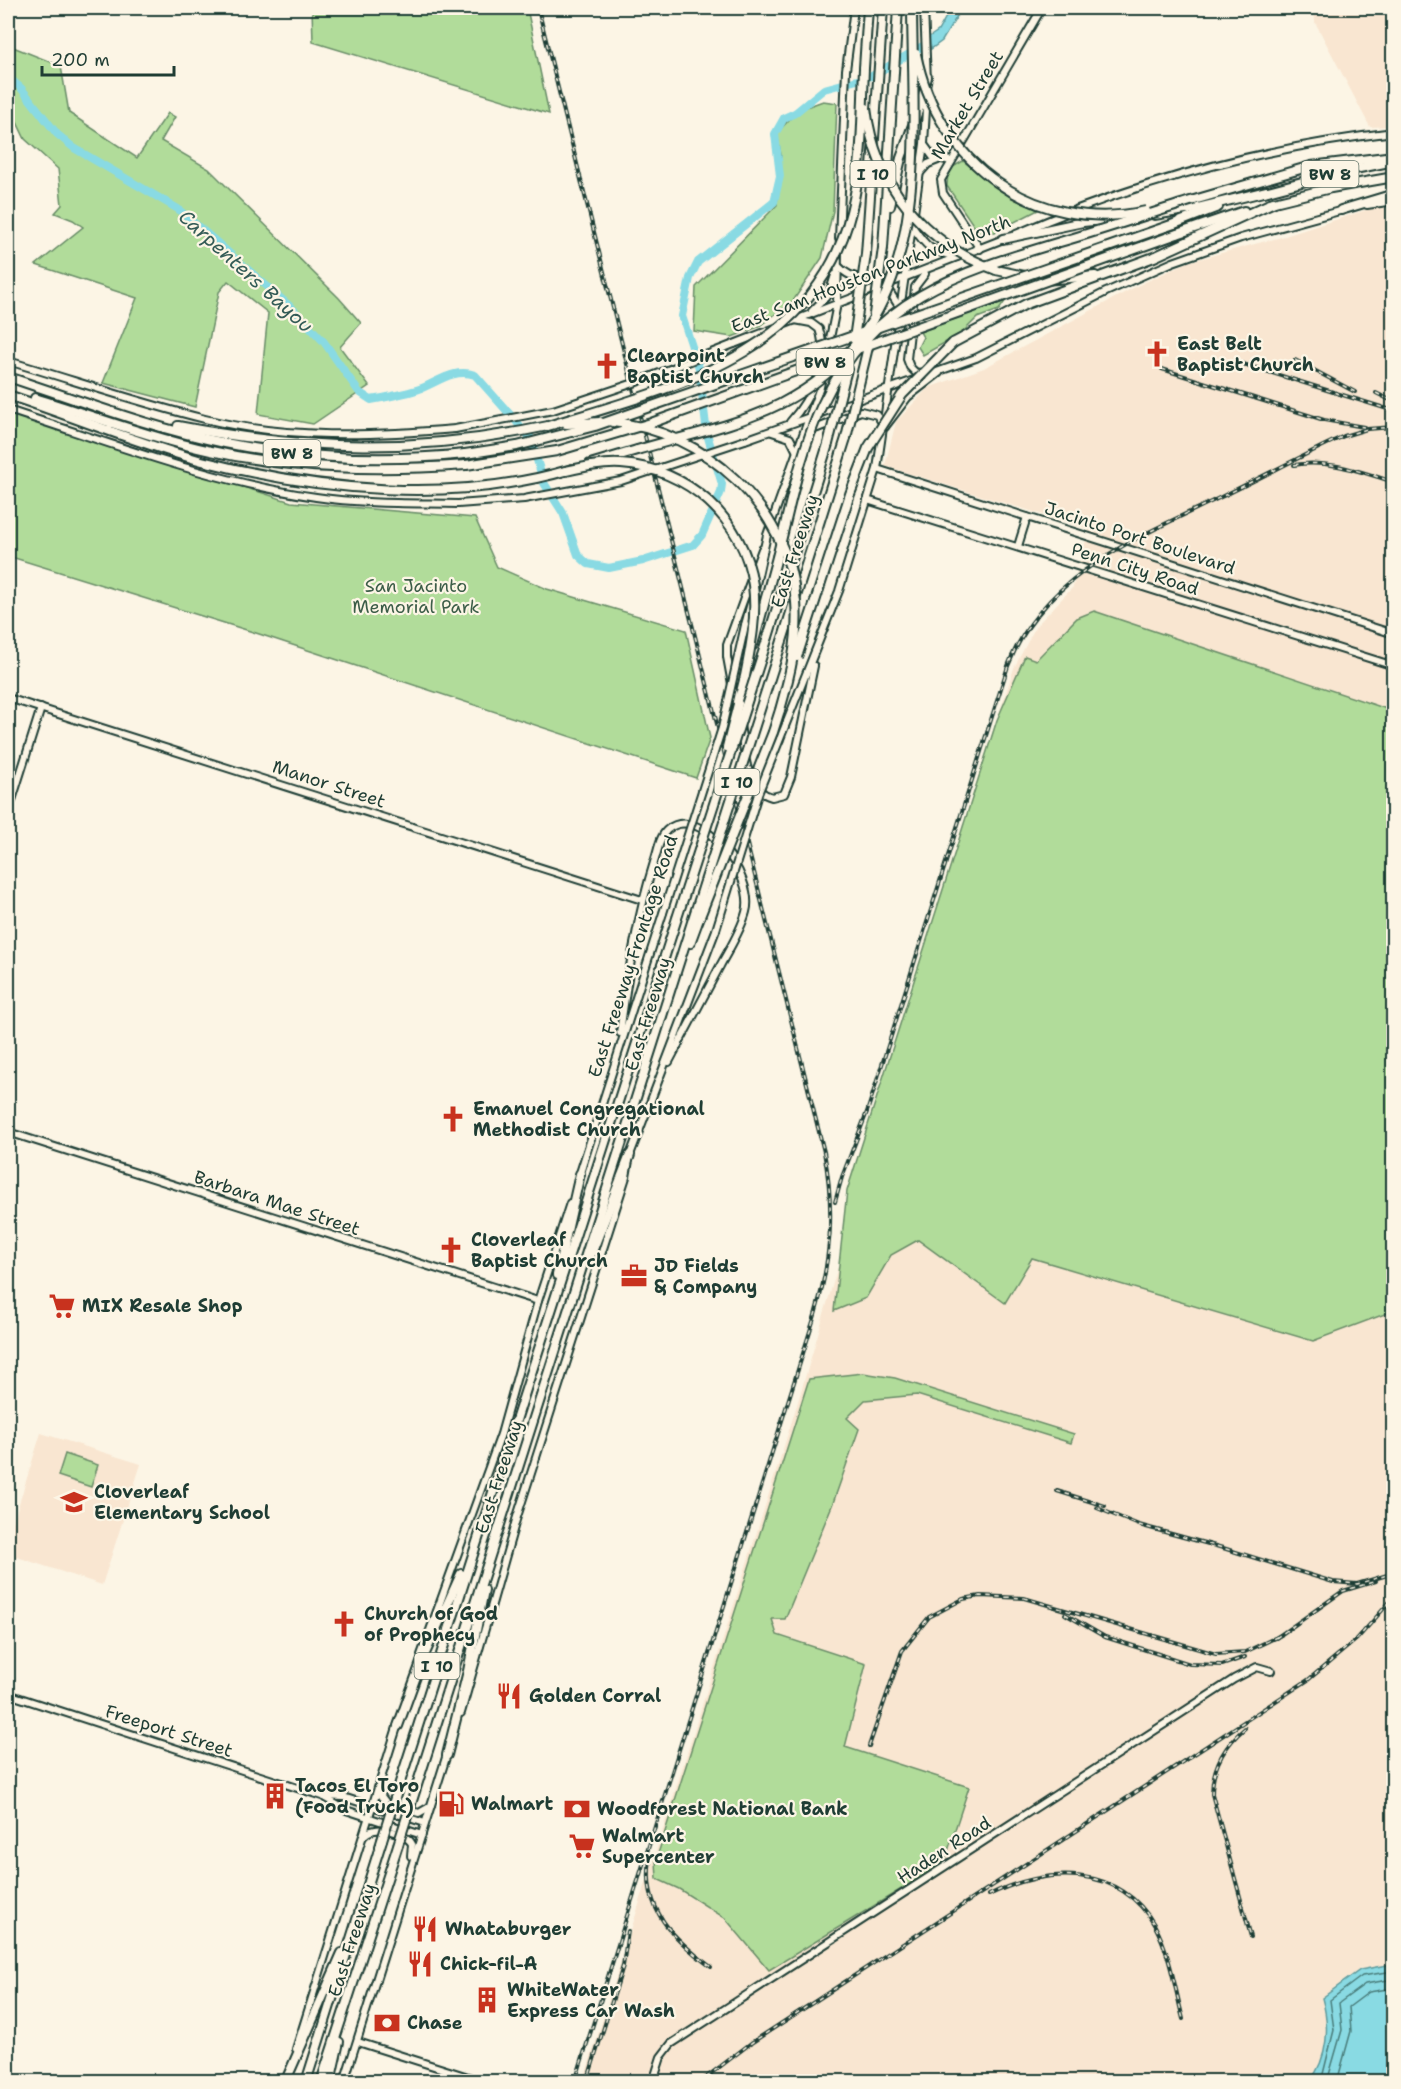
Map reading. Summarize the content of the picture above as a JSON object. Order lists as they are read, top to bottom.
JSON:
{
  "streets": {
    "highway": ["I 10", "BW 8", "East Freeway"],
    "main road": [
      "Market Street",
      "East Sam Houston Parkway North",
      "Jacinto Port Boulevard",
      "Penn City Road",
      "Manor Street",
      "East Freeway Frontage Road",
      "Barbara Mae Street",
      "Freeport Street",
      "Haden Road"
    ]
  },
  "crossings": [
    ["Market Street", "East Sam Houston Parkway North"],
    ["BW 8", "East Freeway Frontage Road"],
    ["East Sam Houston Parkway North", "East Freeway Frontage Road"],
    ["East Freeway Frontage Road", "Barbara Mae Street"],
    ["East Freeway Frontage Road", "Freeport Street"]
  ],
  "water": ["Carpenters Bayou"],
  "parks": ["San Jacinto Memorial Park"],
  "places": {
    "church": [
      "East Belt Baptist Church",
      "Clearpoint Baptist Church",
      "Emanuel Congregational Methodist Church",
      "Cloverleaf Baptist Church",
      "Church of God of Prophecy"
    ],
    "office": ["JD Fields & Company"],
    "supermarket": ["MIX Resale Shop", "Walmart Supercenter"],
    "school or university": ["Cloverleaf Elementary School"],
    "restaurant": ["Golden Corral", "Whataburger", "Chick-fil-A"],
    "building": ["Tacos El Toro (Food Truck)", "WhiteWater Express Car Wash"],
    "fuel station": ["Walmart"],
    "bank": ["Woodforest National Bank", "Chase"]
  },
  "scale_bar": "200 m"
}
